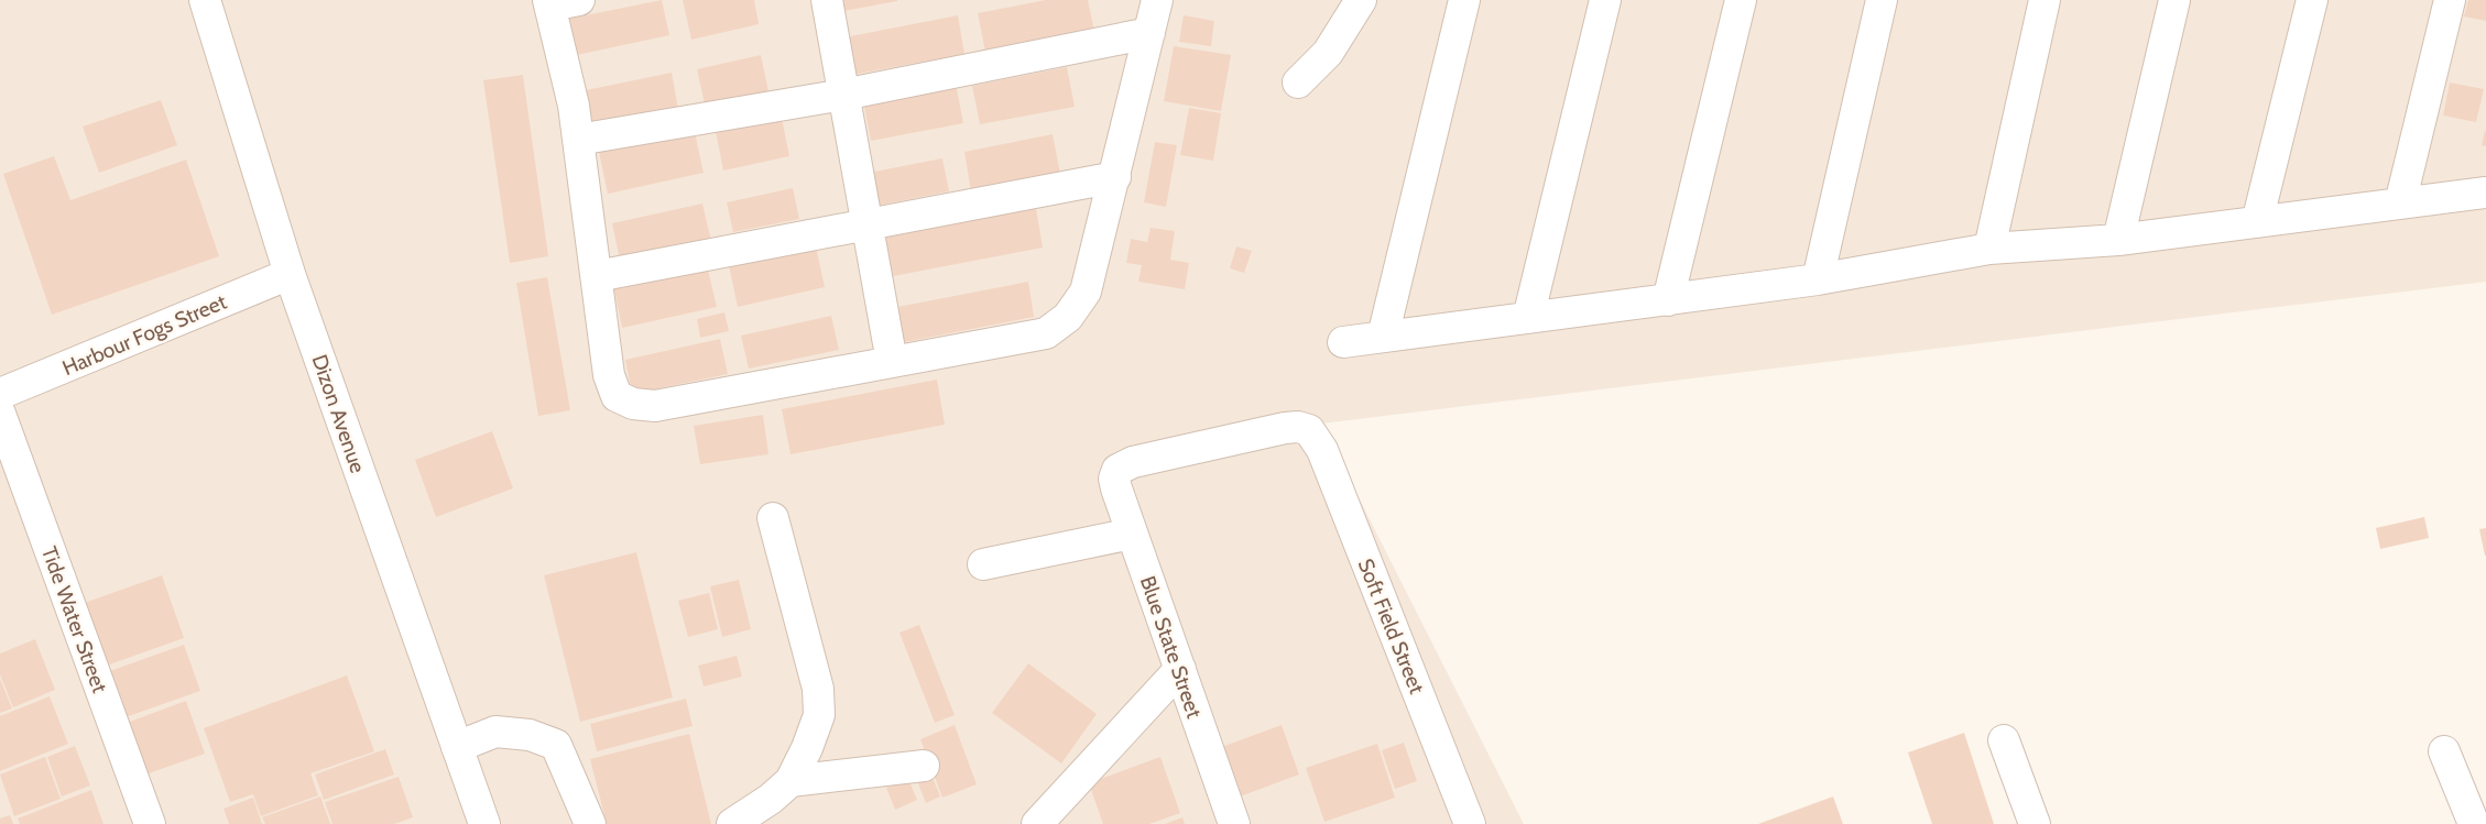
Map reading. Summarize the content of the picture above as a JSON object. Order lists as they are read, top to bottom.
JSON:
{
  "streets": {
    "street": [
      "Harbour Fogs Street",
      "Dizon Avenue",
      "Tide Water Street",
      "Soft Field Street",
      "Blue State Street"
    ]
  },
  "crossings": [
    ["Harbour Fogs Street", "Dizon Avenue"],
    ["Soft Field Street", "Blue State Street"]
  ]
}
